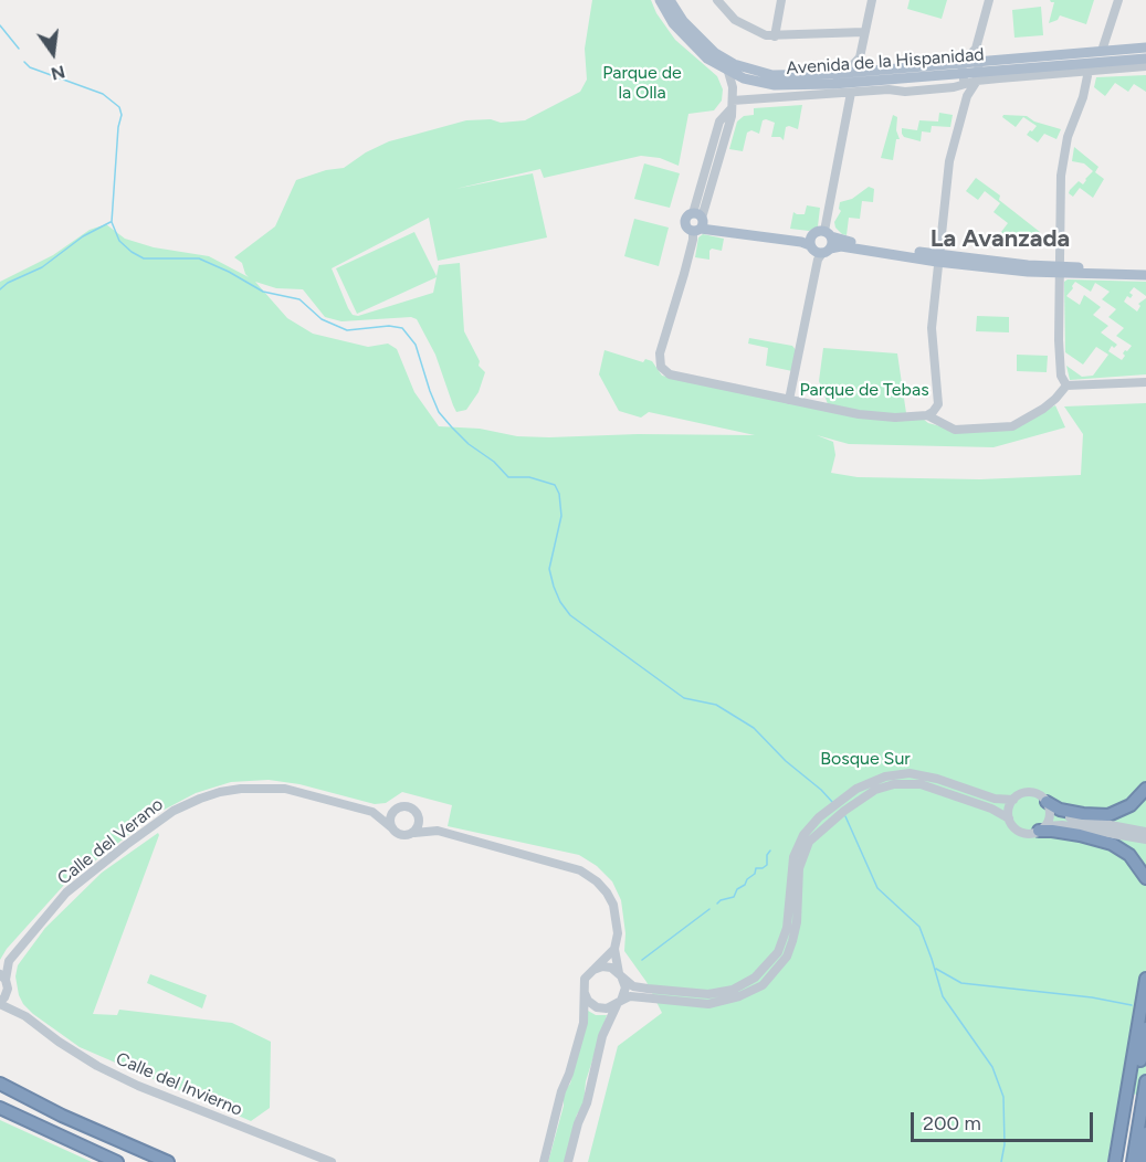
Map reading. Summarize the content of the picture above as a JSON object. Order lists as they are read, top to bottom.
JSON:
{
  "streets": {
    "main road": ["Avenida de la Hispanidad"],
    "street": ["Calle del Verano", "Calle del Invierno"]
  },
  "districts": ["La Avanzada"],
  "parks": ["Parque de la Olla", "Parque de Tebas", "Bosque Sur"],
  "scale_bar": "200 m",
  "north": "bottom"
}
